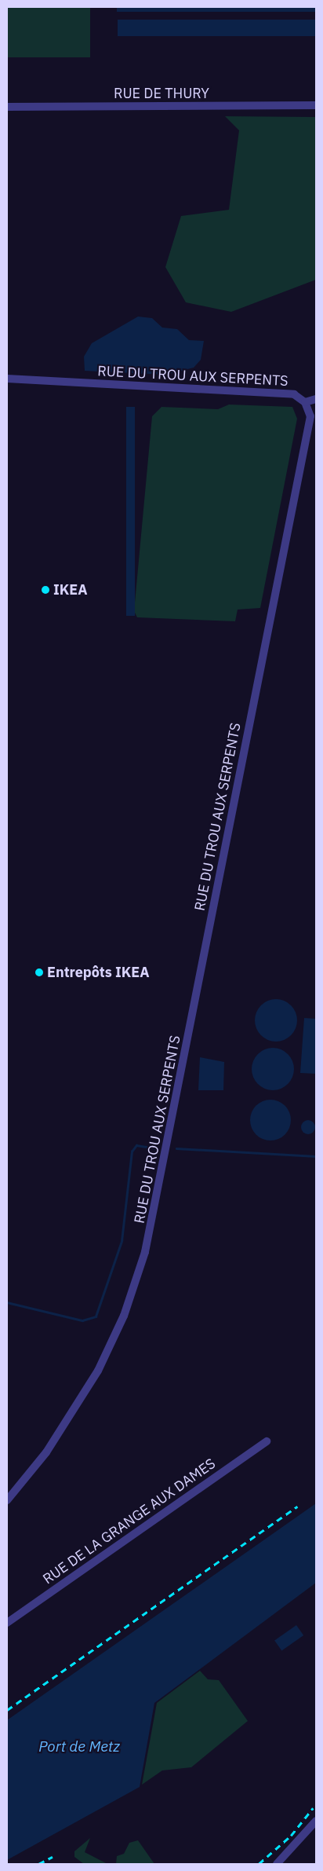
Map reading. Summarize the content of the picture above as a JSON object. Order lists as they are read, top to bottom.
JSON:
{
  "streets": {
    "street": ["RUE DE THURY", "RUE DU TROU AUX SERPENTS", "RUE DE LA GRANGE AUX DAMES"]
  },
  "water": ["Port de Metz"],
  "places": ["IKEA", "Entrepôts IKEA"]
}
